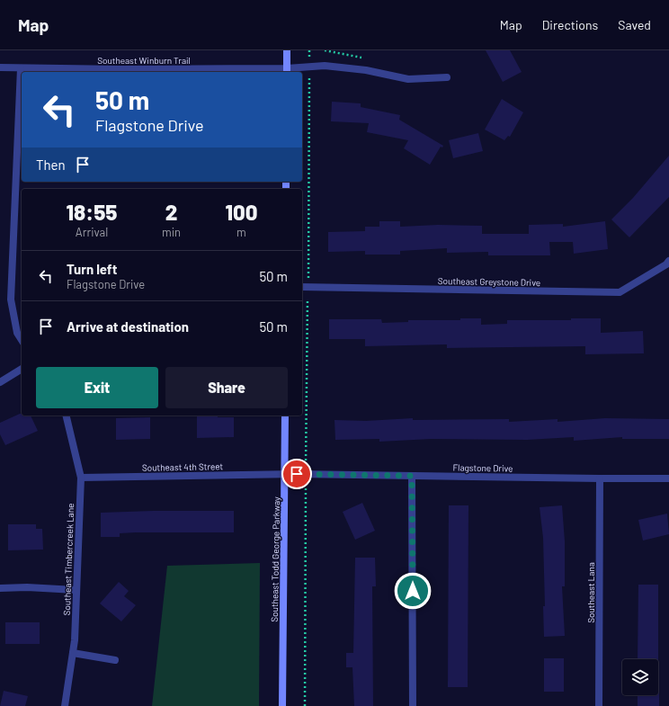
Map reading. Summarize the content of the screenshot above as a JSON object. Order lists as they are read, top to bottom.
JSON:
{
  "streets": {
    "main road": ["Southeast Todd George Parkway"],
    "street": [
      "Southeast Winburn Trail",
      "Southeast Greystone Drive",
      "Southeast 4th Street",
      "Flagstone Drive",
      "Southeast Timbercreek Lane",
      "Southeast Lana"
    ]
  },
  "crossings": [
    ["Southeast 4th Street", "Flagstone Drive"],
    ["Southeast 4th Street", "Southeast Timbercreek Lane"],
    ["Southeast 4th Street", "Southeast Todd George Parkway"],
    ["Flagstone Drive", "Southeast Lana"]
  ],
  "page": {
    "header": "Map",
    "nav": ["Map", "Directions", "Saved"],
    "turn": ["50 m", "Flagstone Drive"],
    "then": "Then",
    "eta": [
      "18:55",
      "Arrival",
      "2",
      "min",
      "100",
      "m"
    ],
    "list": [
      {
        "name": "Turn left",
        "note": "Flagstone Drive",
        "value": "50 m"
      },
      {
        "name": "Arrive at destination",
        "value": "50 m"
      }
    ],
    "buttons": ["Exit", "Share"]
  }
}
